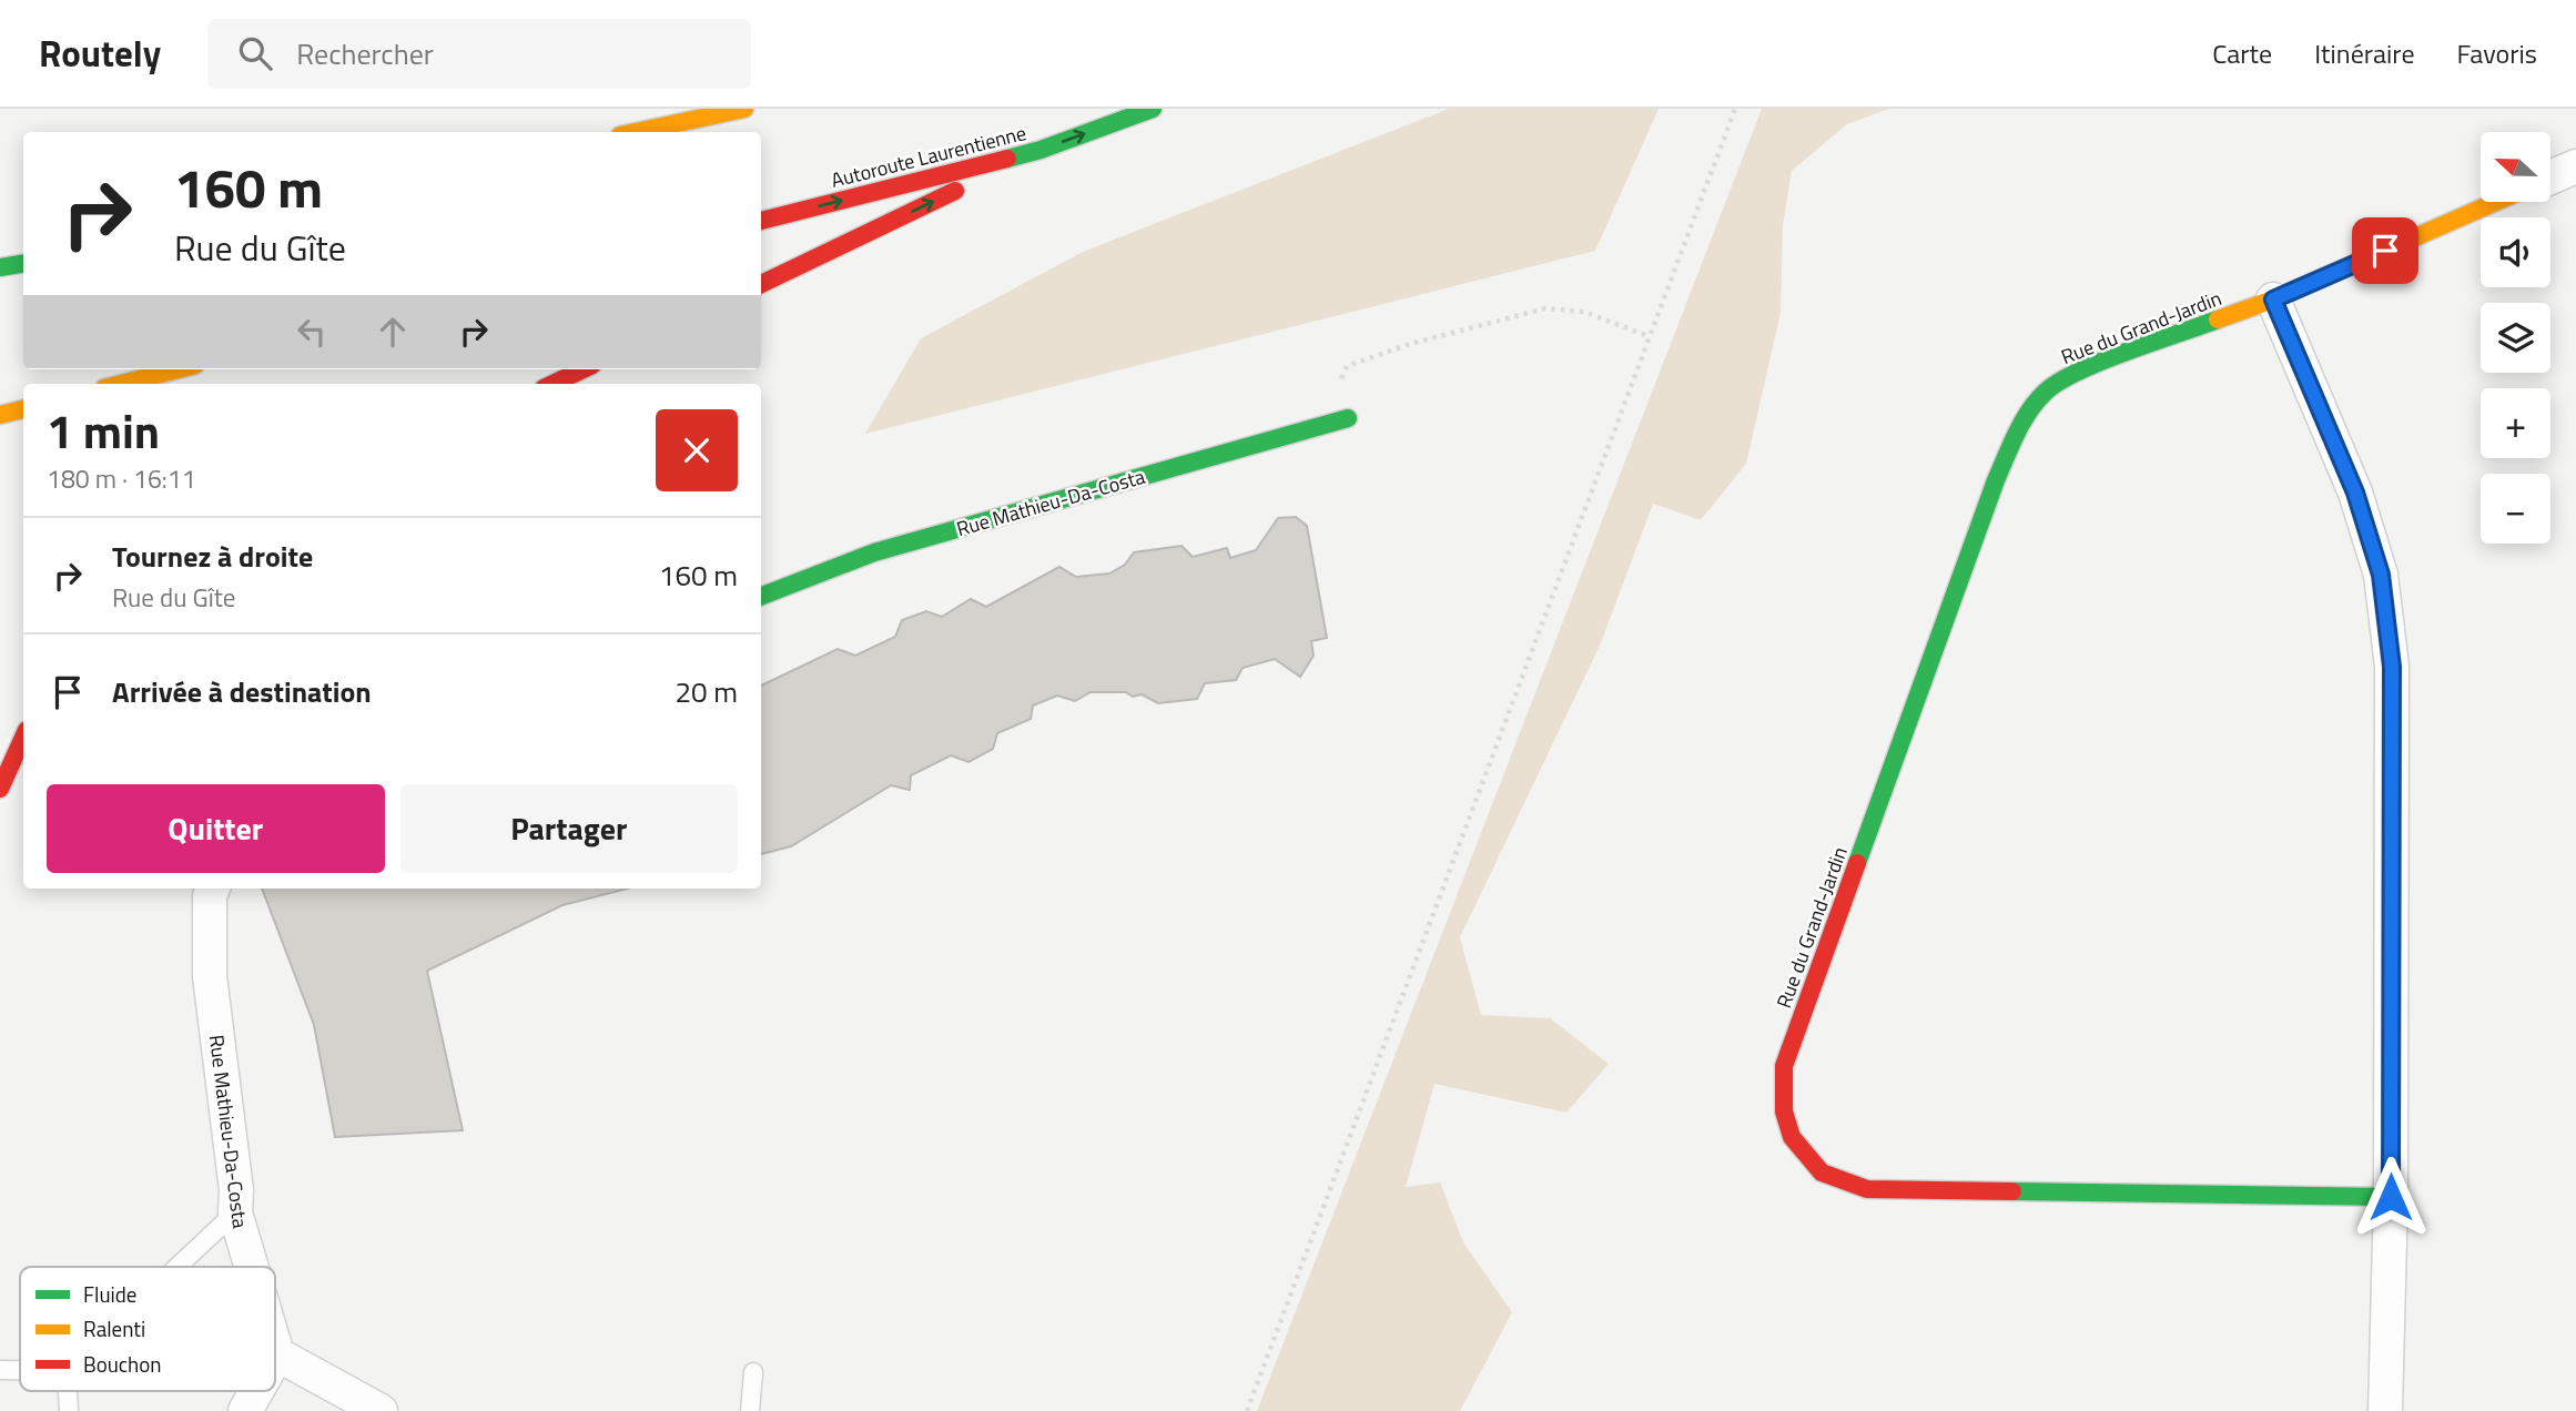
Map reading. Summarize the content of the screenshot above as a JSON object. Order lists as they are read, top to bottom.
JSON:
{
  "streets": {
    "main road": ["Autoroute Laurentienne", "Rue du Grand-Jardin", "Rue Mathieu-Da-Costa"]
  },
  "legend": ["Fluide", "Ralenti", "Bouchon"],
  "north": "left",
  "page": {
    "header": "Routely",
    "search": "Rechercher",
    "nav": ["Carte", "Itinéraire", "Favoris"],
    "map_buttons": ["+", "−"],
    "turn": ["160 m", "Rue du Gîte"],
    "heading": ["1 min", "180 m · 16:11"],
    "list": [
      {
        "name": "Tournez à droite",
        "note": "Rue du Gîte",
        "value": "160 m"
      },
      {
        "name": "Arrivée à destination",
        "value": "20 m"
      }
    ],
    "buttons": ["Quitter", "Partager"]
  }
}
